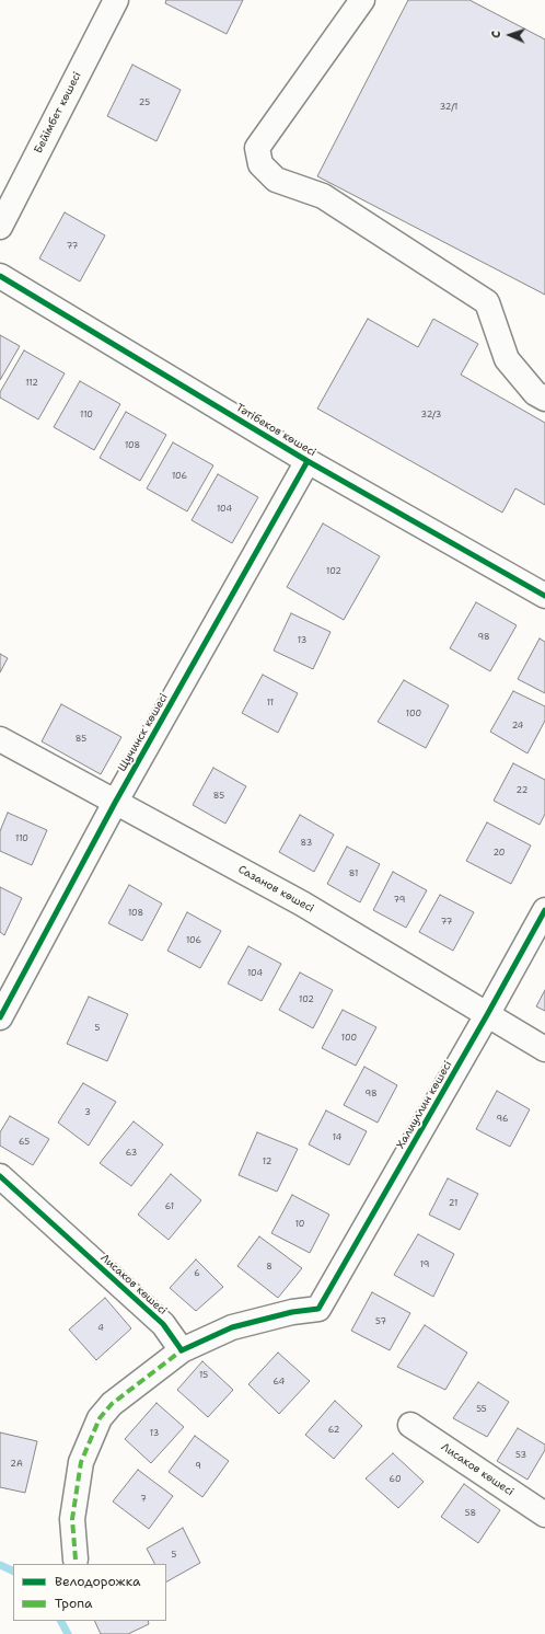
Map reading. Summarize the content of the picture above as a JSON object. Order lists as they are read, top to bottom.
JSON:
{
  "streets": {
    "street": [
      "Бейімбет көшесі",
      "Тәтібеков көшесі",
      "Щучинск көшесі",
      "Сазанов көшесі",
      "Халиуллин көшесі",
      "Лисаков көшесі"
    ]
  },
  "crossings": [
    ["Тәтібеков көшесі", "Щучинск көшесі"],
    ["Щучинск көшесі", "Сазанов көшесі"],
    ["Сазанов көшесі", "Халиуллин көшесі"],
    ["Халиуллин көшесі", "Лисаков көшесі"]
  ],
  "house_numbers": [
    "25",
    "32/1",
    "77",
    "112",
    "110",
    "32/3",
    "108",
    "106",
    "104",
    "102",
    "98",
    "13",
    "11",
    "100",
    "24",
    "85",
    "22",
    "85",
    "110",
    "83",
    "20",
    "81",
    "79",
    "108",
    "77",
    "106",
    "104",
    "102",
    "5",
    "100",
    "98",
    "3",
    "96",
    "14",
    "65",
    "63",
    "12",
    "21",
    "61",
    "10",
    "19",
    "8",
    "6",
    "57",
    "4",
    "15",
    "64",
    "55",
    "62",
    "13",
    "53",
    "2А",
    "9",
    "60",
    "7",
    "58",
    "5"
  ],
  "legend": ["Велодорожка", "Тропа"],
  "north": "left"
}
